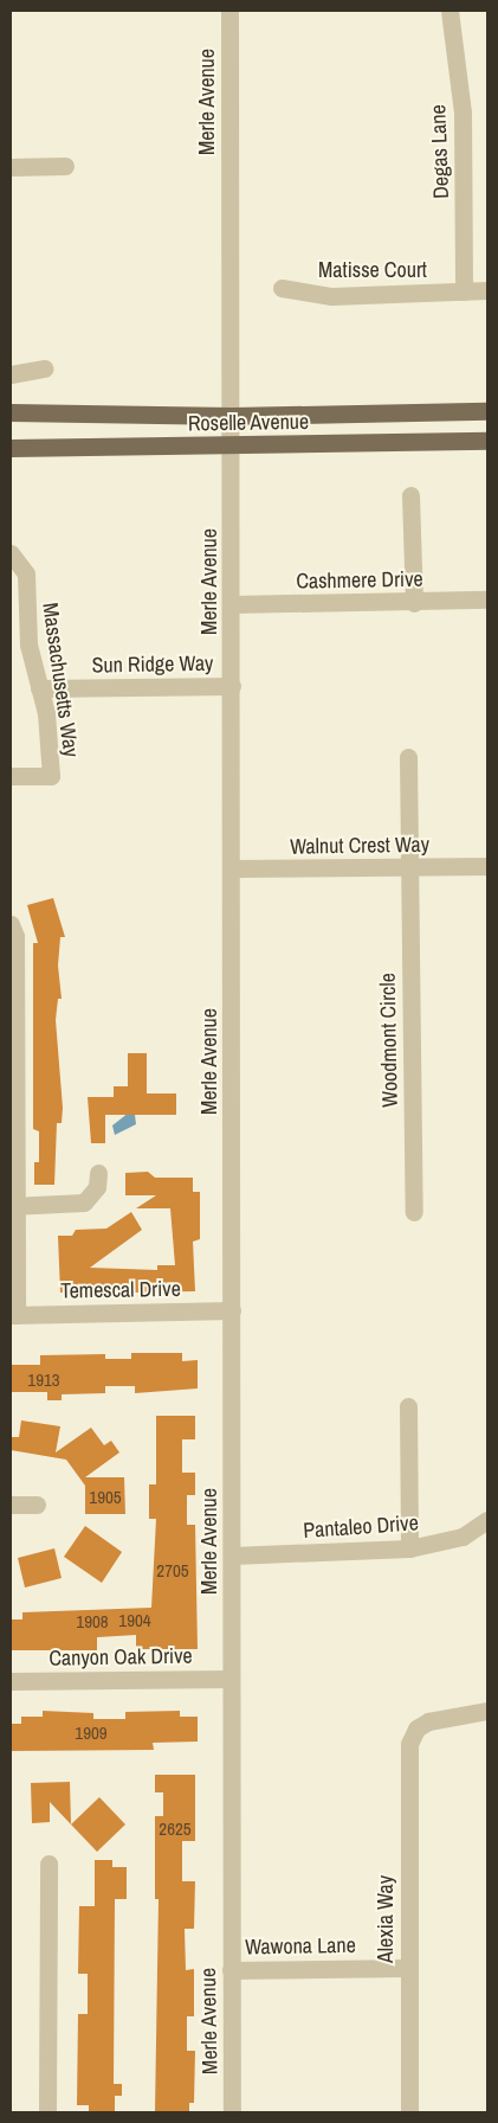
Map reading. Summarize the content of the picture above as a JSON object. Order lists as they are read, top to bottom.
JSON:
{
  "streets": {
    "main road": ["Roselle Avenue"],
    "street": [
      "Merle Avenue",
      "Degas Lane",
      "Matisse Court",
      "Cashmere Drive",
      "Sun Ridge Way",
      "Massachusetts Way",
      "Walnut Crest Way",
      "Woodmont Circle",
      "Temescal Drive",
      "Pantaleo Drive",
      "Canyon Oak Drive",
      "Alexia Way",
      "Wawona Lane"
    ]
  },
  "crossings": [
    ["Merle Avenue", "Roselle Avenue"],
    ["Merle Avenue", "Cashmere Drive"],
    ["Merle Avenue", "Sun Ridge Way"],
    ["Merle Avenue", "Walnut Crest Way"],
    ["Merle Avenue", "Temescal Drive"],
    ["Merle Avenue", "Pantaleo Drive"],
    ["Merle Avenue", "Canyon Oak Drive"],
    ["Merle Avenue", "Wawona Lane"],
    ["Degas Lane", "Matisse Court"],
    ["Sun Ridge Way", "Massachusetts Way"],
    ["Walnut Crest Way", "Woodmont Circle"],
    ["Alexia Way", "Wawona Lane"]
  ],
  "house_numbers": [
    "1913",
    "1905",
    "2705",
    "1904",
    "1908",
    "1909",
    "2625"
  ]
}
